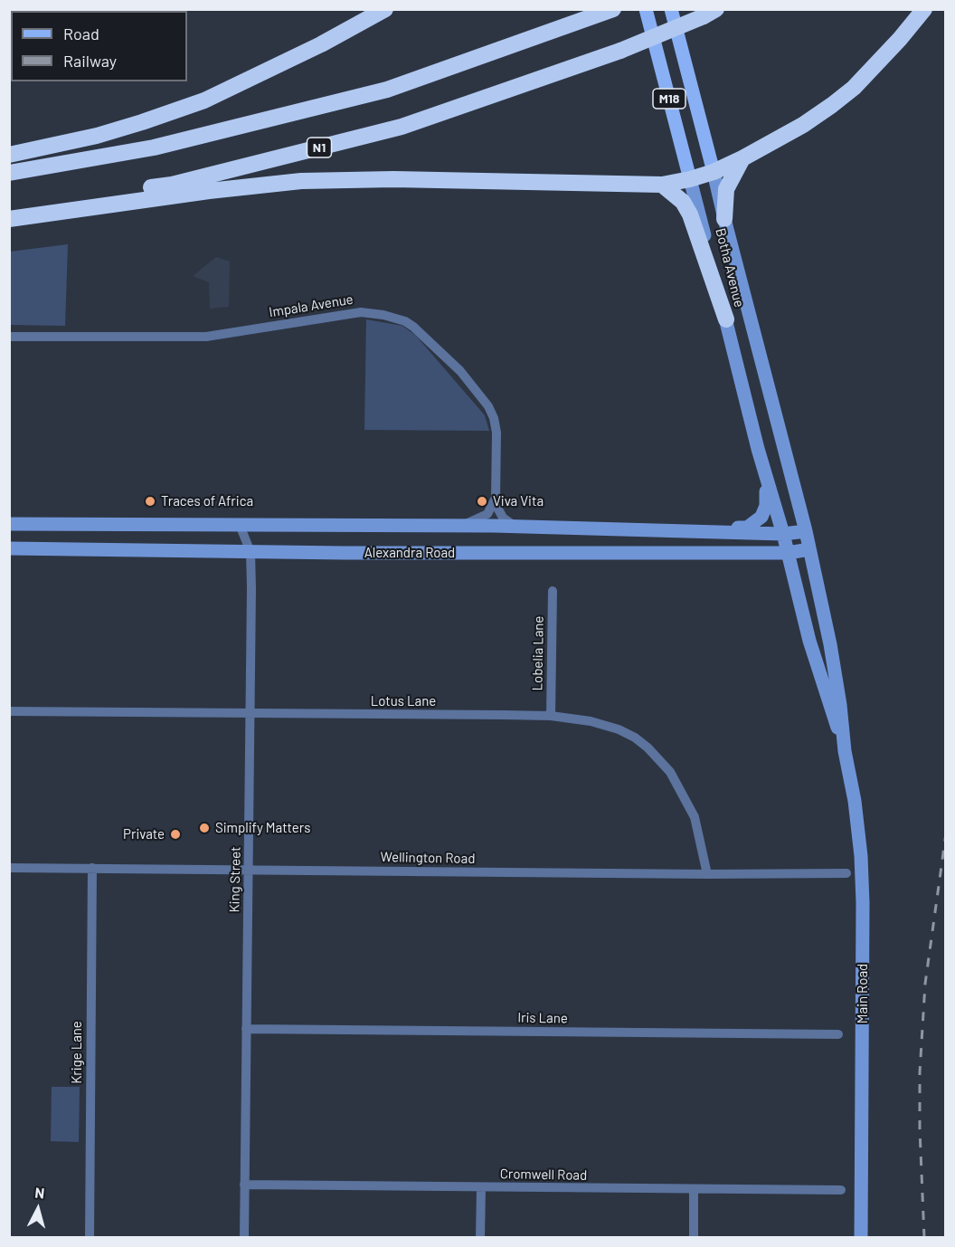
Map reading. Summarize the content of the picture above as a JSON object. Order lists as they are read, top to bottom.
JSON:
{
  "streets": {
    "highway": ["N1"],
    "main road": [
      "M18",
      "Botha Avenue",
      "Alexandra Road",
      "Main Road"
    ],
    "street": [
      "Impala Avenue",
      "Lobelia Lane",
      "Lotus Lane",
      "Wellington Road",
      "King Street",
      "Iris Lane",
      "Krige Lane",
      "Cromwell Road"
    ]
  },
  "crossings": [
    ["M18", "Botha Avenue"],
    ["M18", "Alexandra Road"],
    ["M18", "Main Road"],
    ["Botha Avenue", "Alexandra Road"],
    ["Impala Avenue", "Alexandra Road"],
    ["Alexandra Road", "King Street"],
    ["Alexandra Road", "Main Road"],
    ["Lobelia Lane", "Lotus Lane"],
    ["Lotus Lane", "Wellington Road"],
    ["Lotus Lane", "King Street"],
    ["Wellington Road", "King Street"],
    ["Wellington Road", "Krige Lane"],
    ["King Street", "Iris Lane"],
    ["King Street", "Cromwell Road"]
  ],
  "places": [
    "Traces of Africa",
    "Viva Vita",
    "Simplify Matters",
    "Private"
  ],
  "legend": ["Road", "Railway"],
  "north": "top"
}
